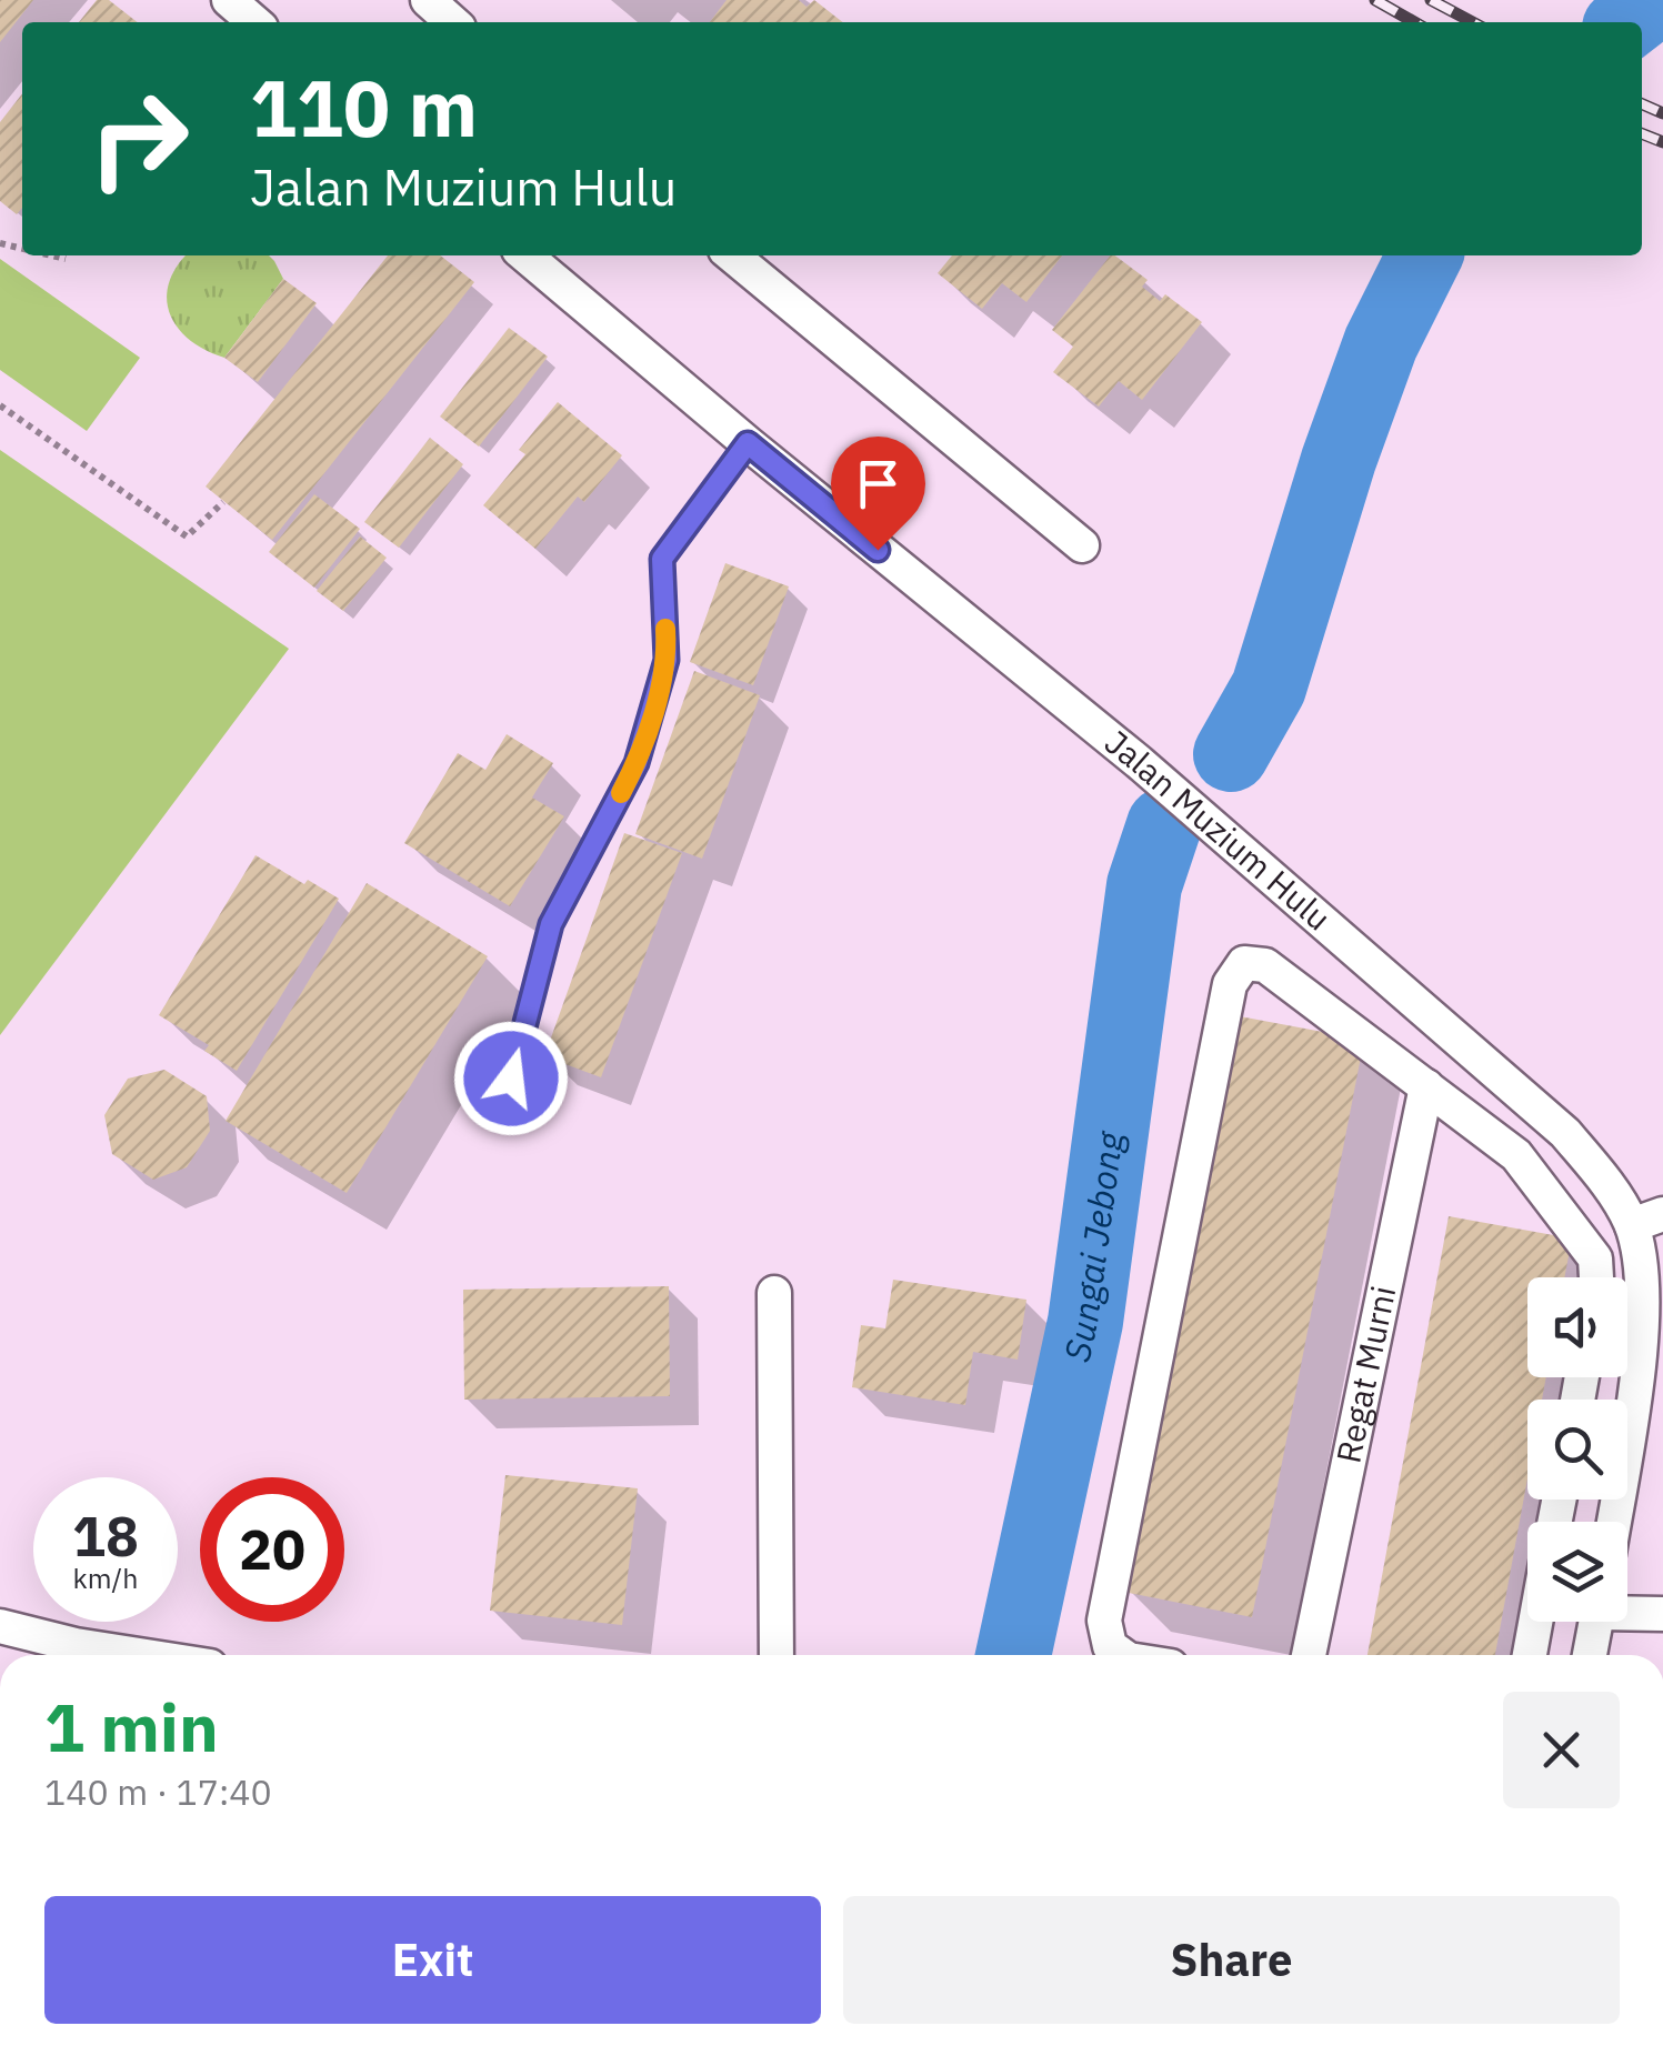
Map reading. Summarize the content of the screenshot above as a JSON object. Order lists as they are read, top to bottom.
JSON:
{
  "streets": {
    "street": ["Jalan Muzium Hulu", "Regat Murni"]
  },
  "water": ["Sungai Jebong"],
  "page": {
    "turn": ["110 m", "Jalan Muzium Hulu"],
    "speed": "18 km/h",
    "limit": "20",
    "heading": ["1 min", "140 m · 17:40"],
    "buttons": ["Exit", "Share"]
  }
}
